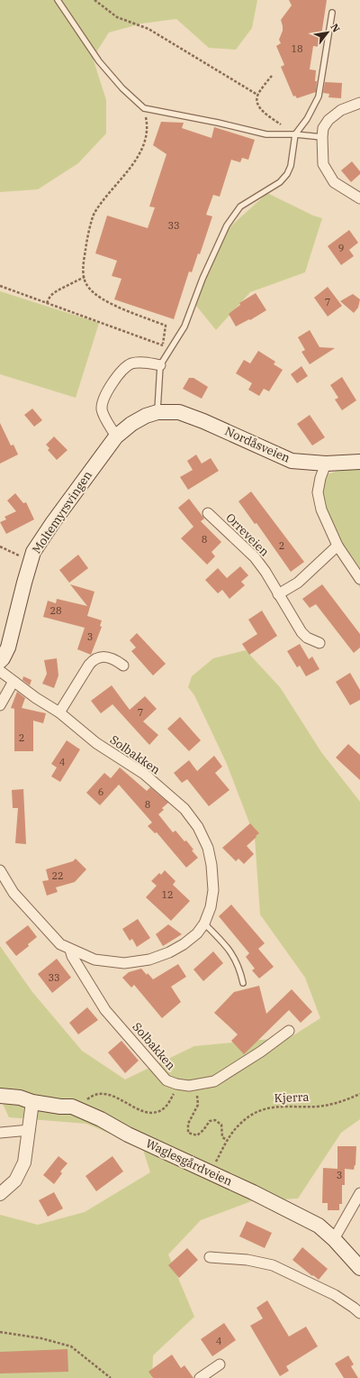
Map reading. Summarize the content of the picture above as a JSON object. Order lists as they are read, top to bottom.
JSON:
{
  "streets": {
    "main road": ["Nordåsveien", "Moltemyrsvingen", "Waglesgårdveien"],
    "street": ["Orreveien", "Solbakken"],
    "path": ["Kjerra"]
  },
  "crossings": [
    ["Nordåsveien", "Moltemyrsvingen"],
    ["Kjerra", "Waglesgårdveien"]
  ],
  "house_numbers": [
    "18",
    "33",
    "9",
    "7",
    "8",
    "2",
    "28",
    "3",
    "7",
    "2",
    "4",
    "6",
    "8",
    "22",
    "12",
    "33",
    "3",
    "4"
  ],
  "north": "top right"
}
